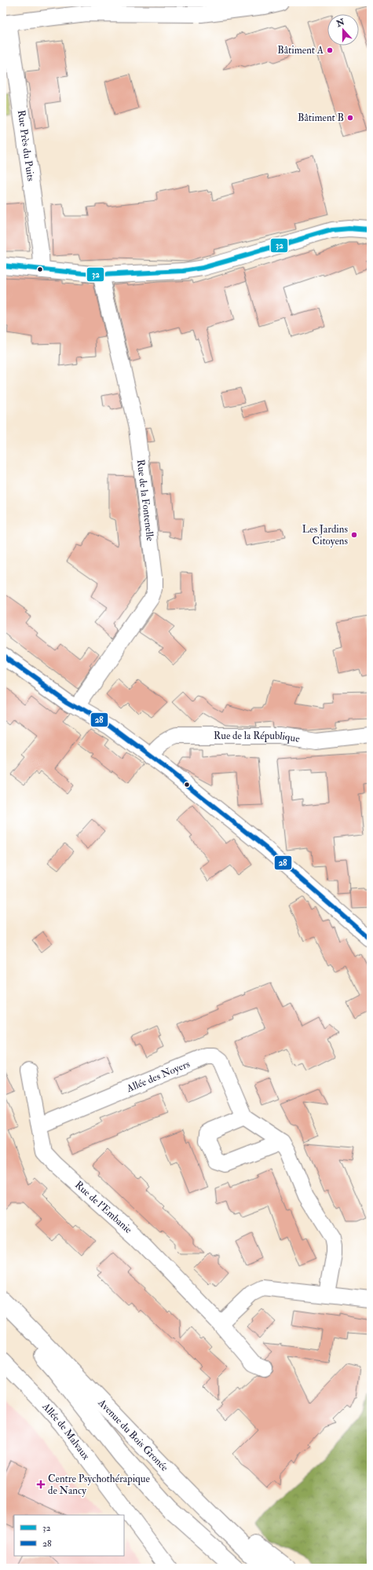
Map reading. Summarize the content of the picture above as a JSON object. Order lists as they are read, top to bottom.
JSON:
{
  "streets": {
    "main road": ["Avenue du Bois Gronée"],
    "street": [
      "Rue Près du Puits",
      "Rue de la Fontenelle",
      "Rue de la République",
      "Allée des Noyers",
      "Rue de l'Embanie",
      "Allée de Malvaux"
    ]
  },
  "crossings": [
    ["Allée des Noyers", "Rue de l'Embanie"]
  ],
  "places": {
    "other": ["Bâtiment A", "Bâtiment B", "Les Jardins Citoyens"],
    "health": ["Centre Psychothérapique de Nancy"]
  },
  "lines": ["transit line 32", "transit line 28"],
  "legend": ["32", "28"],
  "north": "top"
}
